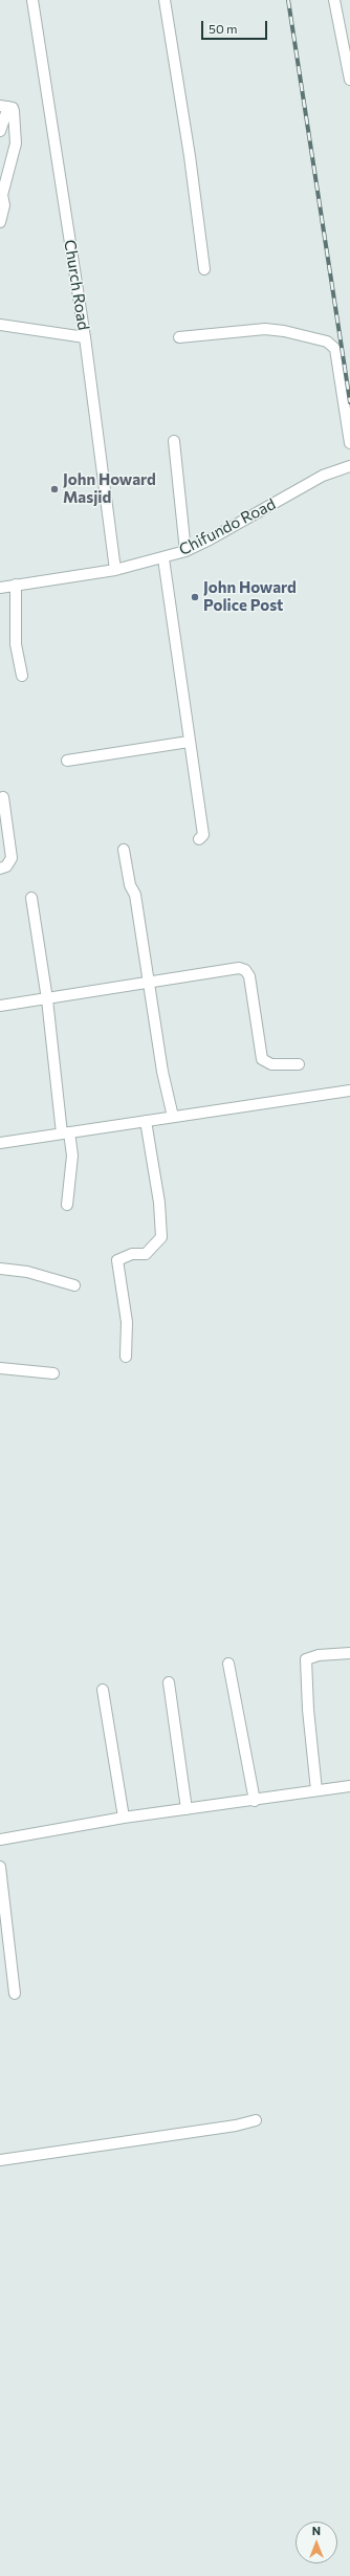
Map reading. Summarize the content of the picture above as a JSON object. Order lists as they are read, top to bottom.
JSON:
{
  "streets": {
    "street": ["Church Road", "Chifundo Road"]
  },
  "crossings": [
    ["Church Road", "Chifundo Road"]
  ],
  "places": ["John Howard Masjid", "John Howard Police Post"],
  "scale_bar": "50 m",
  "north": "top"
}
